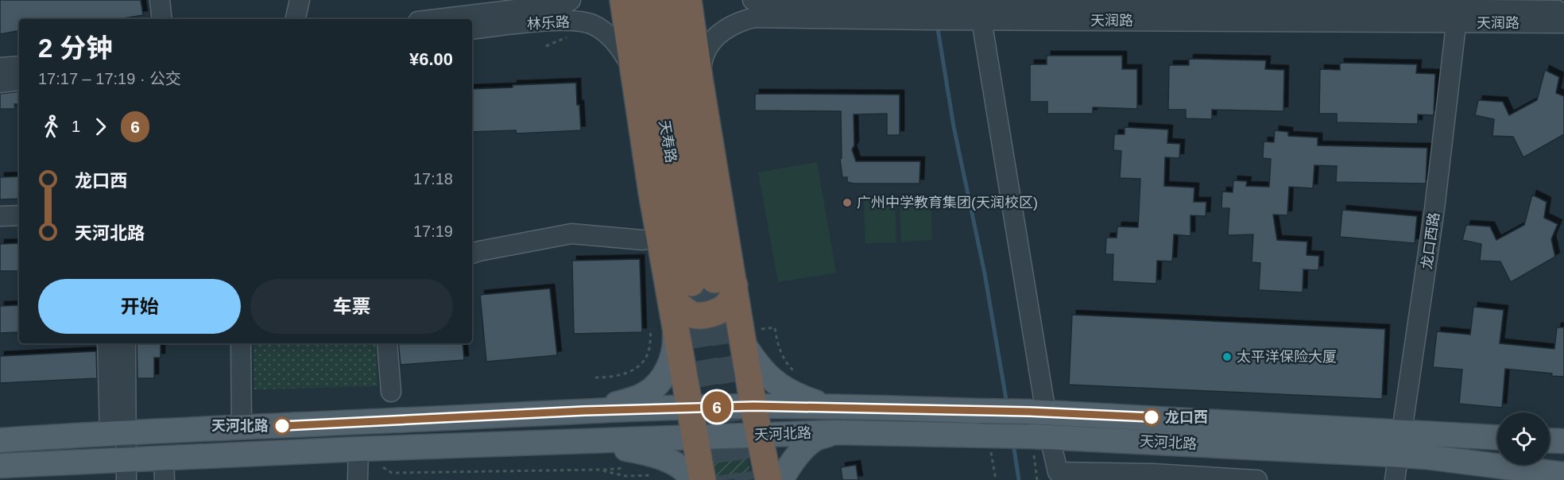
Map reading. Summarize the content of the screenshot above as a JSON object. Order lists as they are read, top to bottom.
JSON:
{
  "streets": {
    "highway": ["天寿路"],
    "main road": ["天河北路"],
    "street": ["天润路", "林乐路", "龙口西路"]
  },
  "crossings": [
    ["天润路", "龙口西路"],
    ["龙口西路", "天河北路"]
  ],
  "places": [
    "广州中学教育集团(天润校区)",
    "太平洋保险大厦",
    "龙口西",
    "天河北路"
  ],
  "lines": ["bus line 6"],
  "page": {
    "on_map": "6",
    "heading": ["2 分钟", "17:17 – 17:19 · 公交", "¥6.00"],
    "legs": ["1", "6"],
    "list": [
      {
        "name": "龙口西",
        "value": "17:18"
      },
      {
        "name": "天河北路",
        "value": "17:19"
      }
    ],
    "buttons": ["开始", "车票"]
  }
}
